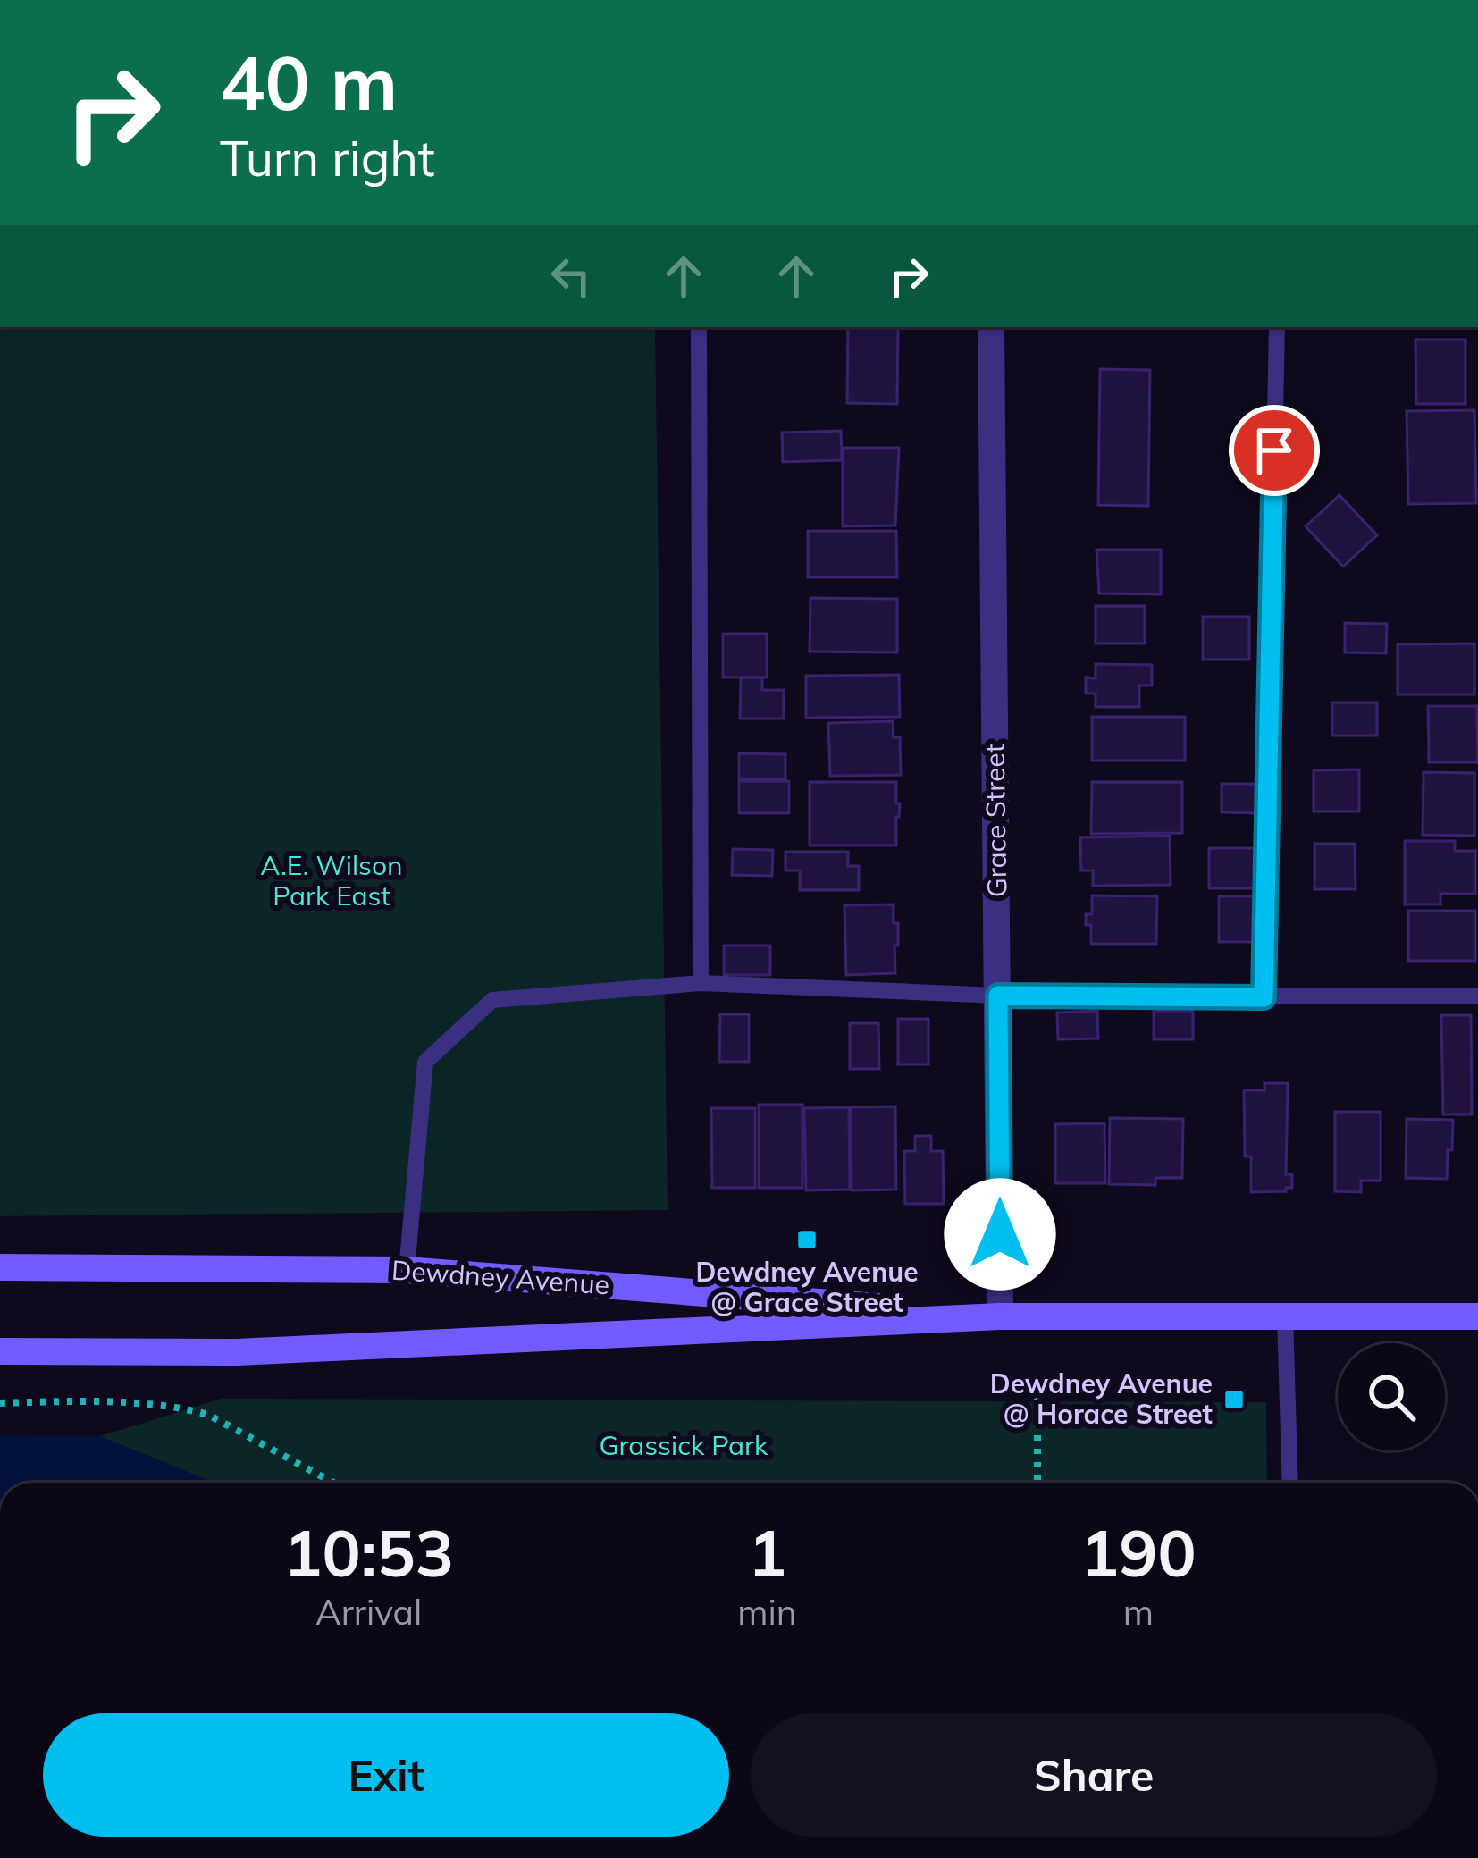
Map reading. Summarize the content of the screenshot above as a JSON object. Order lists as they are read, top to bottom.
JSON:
{
  "streets": {
    "main road": ["Dewdney Avenue"],
    "street": ["Grace Street"]
  },
  "crossings": [
    ["Grace Street", "Dewdney Avenue"]
  ],
  "parks": ["A.E. Wilson Park East", "Grassick Park"],
  "places": {
    "transit": ["Dewdney Avenue @ Grace Street", "Dewdney Avenue @ Horace Street"]
  },
  "page": {
    "turn": ["40 m", "Turn right"],
    "eta": [
      "10:53",
      "Arrival",
      "1",
      "min",
      "190",
      "m"
    ],
    "buttons": ["Exit", "Share"]
  }
}
